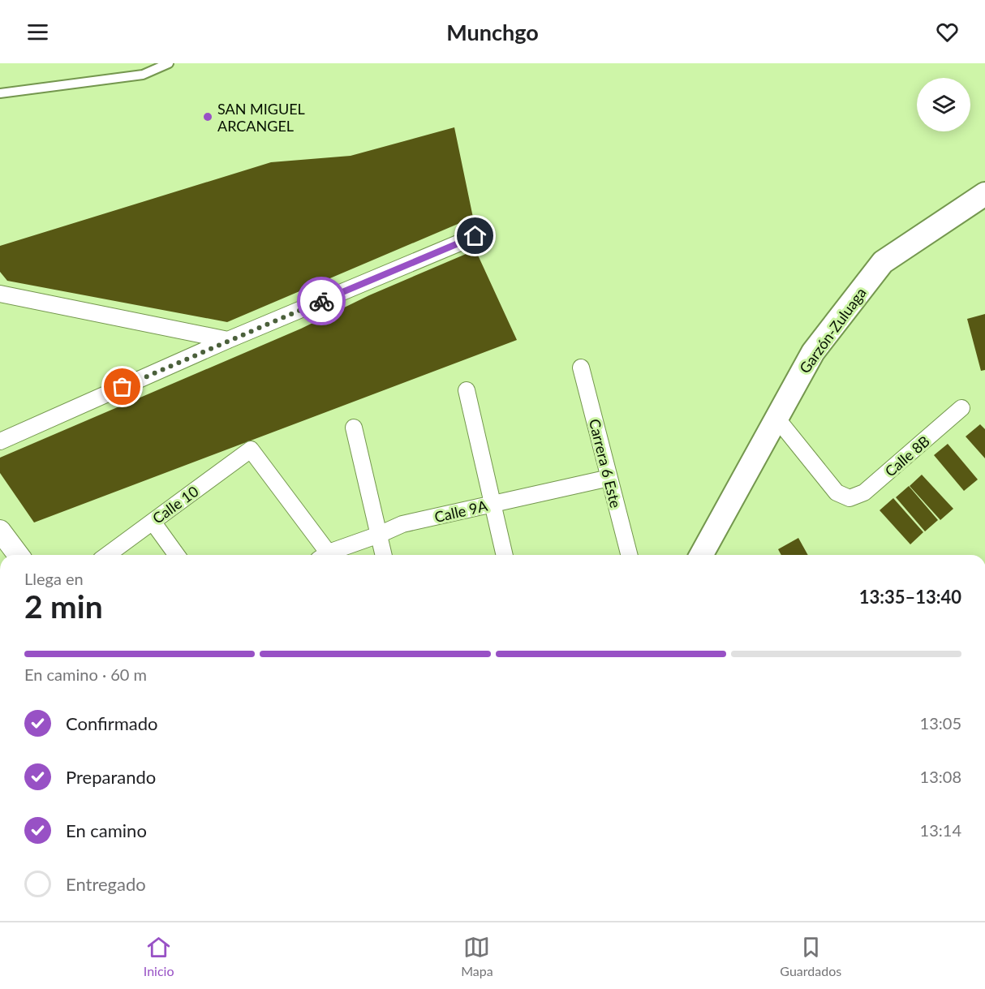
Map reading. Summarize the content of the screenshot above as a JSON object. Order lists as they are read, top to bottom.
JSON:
{
  "streets": {
    "main road": ["Garzón-Zuluaga"],
    "street": [
      "Calle 8B",
      "Carrera 6 Este",
      "Calle 10",
      "Calle 9A"
    ]
  },
  "crossings": [
    ["Garzón-Zuluaga", "Calle 8B"],
    ["Carrera 6 Este", "Calle 9A"]
  ],
  "places": ["SAN MIGUEL ARCANGEL"],
  "page": {
    "header": "Munchgo",
    "heading": ["2 min", "Llega en", "13:35–13:40"],
    "bar": "En camino · 60 m",
    "list": [
      ["Confirmado", "13:05"],
      ["Preparando", "13:08"],
      ["En camino", "13:14"],
      "Entregado"
    ],
    "tabs": ["Inicio", "Mapa", "Guardados"]
  }
}
